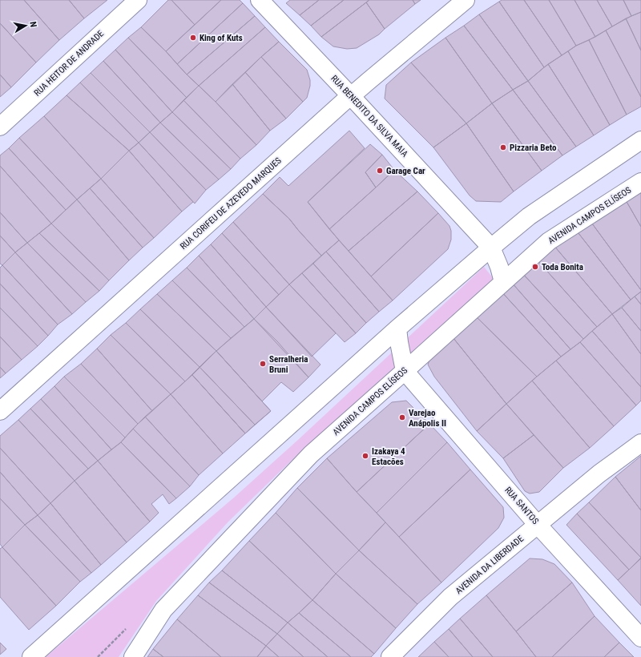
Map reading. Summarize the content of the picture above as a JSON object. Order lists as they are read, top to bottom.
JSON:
{
  "streets": {
    "street": [
      "RUA HEITOR DE ANDRADE",
      "RUA BENEDITO DA SILVA MAIA",
      "RUA CORIFEU DE AZEVEDO MARQUES",
      "AVENIDA CAMPOS ELÍSEOS",
      "RUA SANTOS",
      "AVENIDA DA LIBERDADE"
    ]
  },
  "crossings": [
    ["RUA BENEDITO DA SILVA MAIA", "RUA CORIFEU DE AZEVEDO MARQUES"],
    ["AVENIDA CAMPOS ELÍSEOS", "RUA SANTOS"],
    ["RUA SANTOS", "AVENIDA DA LIBERDADE"]
  ],
  "places": [
    "King of Kuts",
    "Pizzaria Beto",
    "Garage Car",
    "Toda Bonita",
    "Serralheria Bruni",
    "Varejao Anápolis II",
    "Izakaya 4 Estacões"
  ],
  "north": "right"
}
